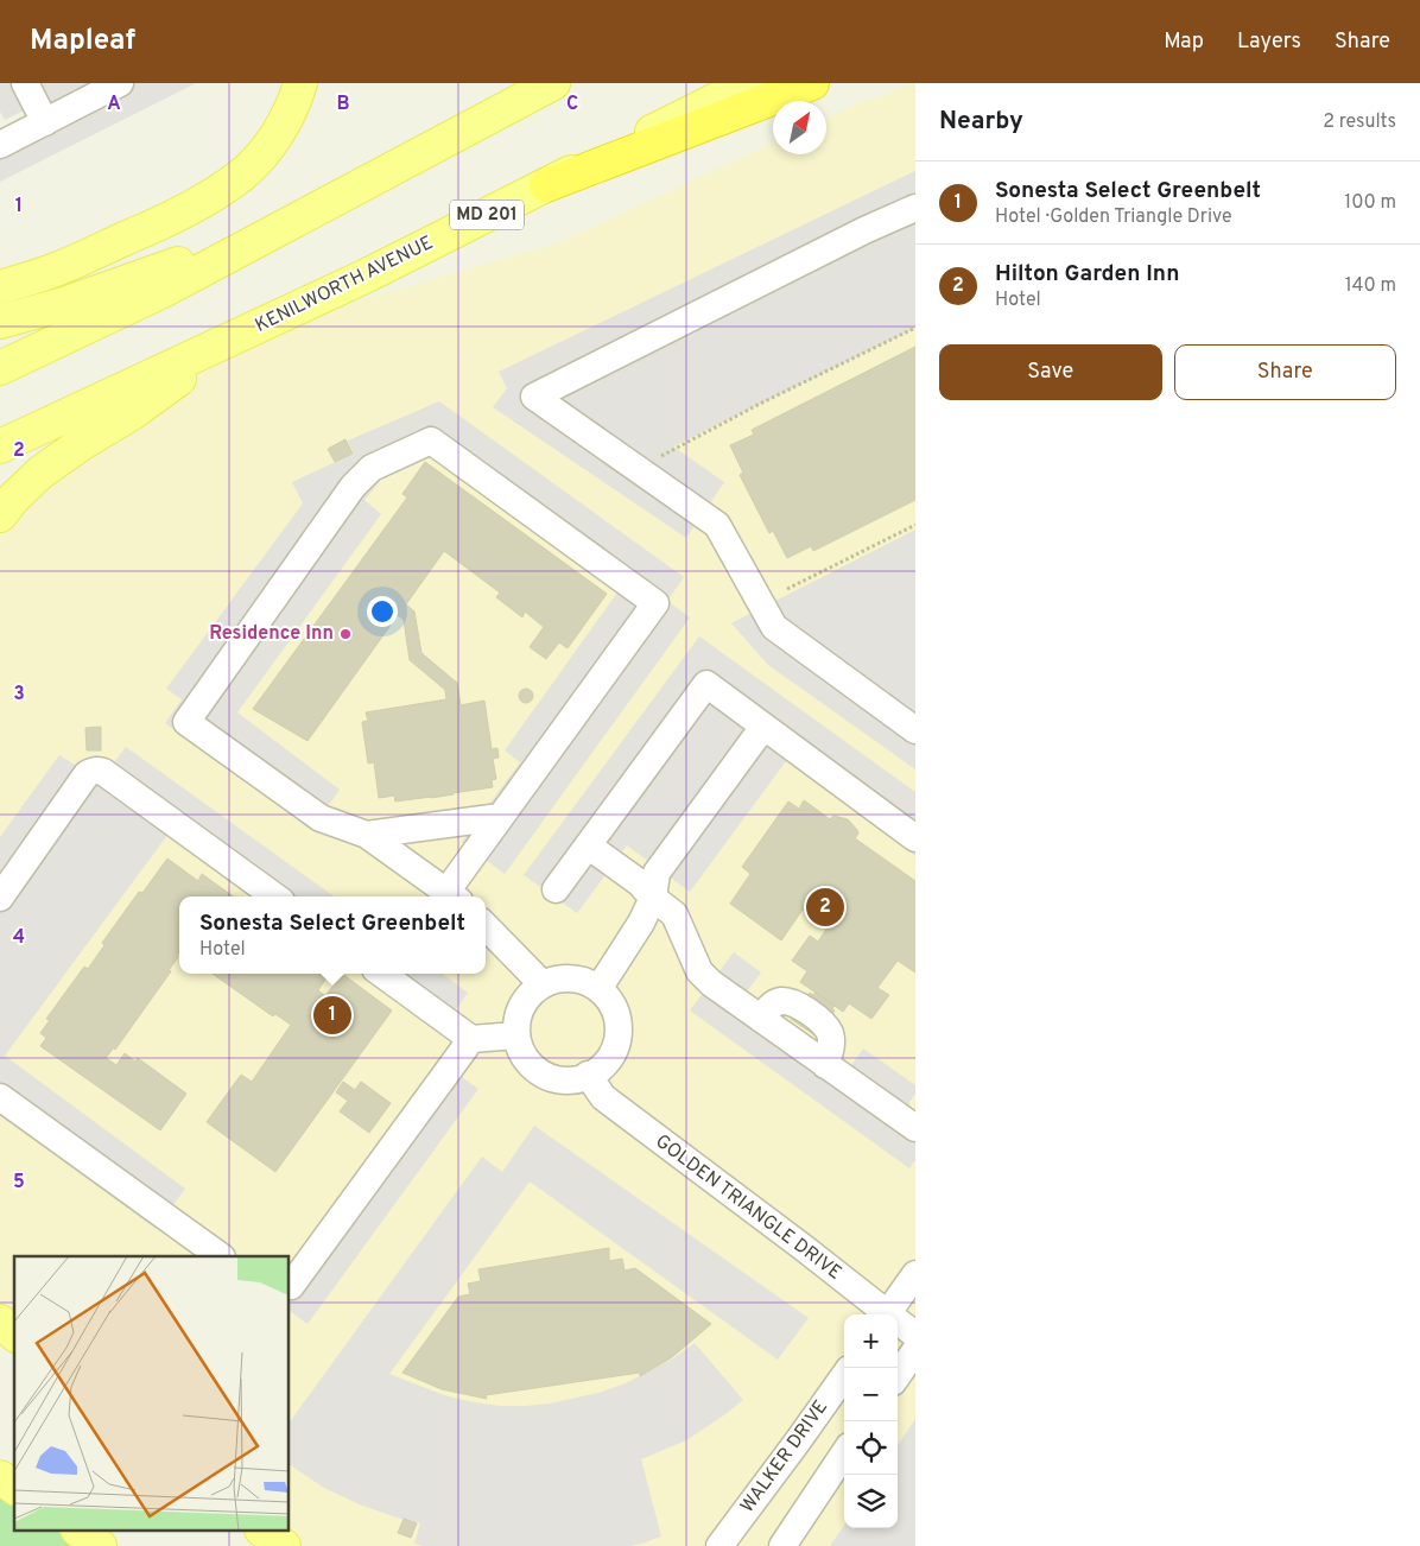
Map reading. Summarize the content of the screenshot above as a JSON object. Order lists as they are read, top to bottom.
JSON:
{
  "streets": {
    "main road": ["MD 201", "KENILWORTH AVENUE"],
    "street": ["GOLDEN TRIANGLE DRIVE", "WALKER DRIVE"]
  },
  "places": ["Residence Inn"],
  "north": "top right",
  "page": {
    "header": "Mapleaf",
    "nav": ["Map", "Layers", "Share"],
    "heading": ["Nearby", "2 results"],
    "list": [
      {
        "mark": "1",
        "name": "Sonesta Select Greenbelt",
        "note": "Hotel · Golden Triangle Drive",
        "value": "100 m"
      },
      {
        "mark": "2",
        "name": "Hilton Garden Inn",
        "note": "Hotel",
        "value": "140 m"
      }
    ],
    "buttons": ["Save", "Share"],
    "pins": ["2", "1"],
    "popup": ["Sonesta Select Greenbelt", "Hotel"],
    "map_buttons": ["+", "−"]
  },
  "grid": {
    "columns": ["A", "B", "C"],
    "rows": [
      "1",
      "2",
      "3",
      "4",
      "5"
    ]
  }
}
